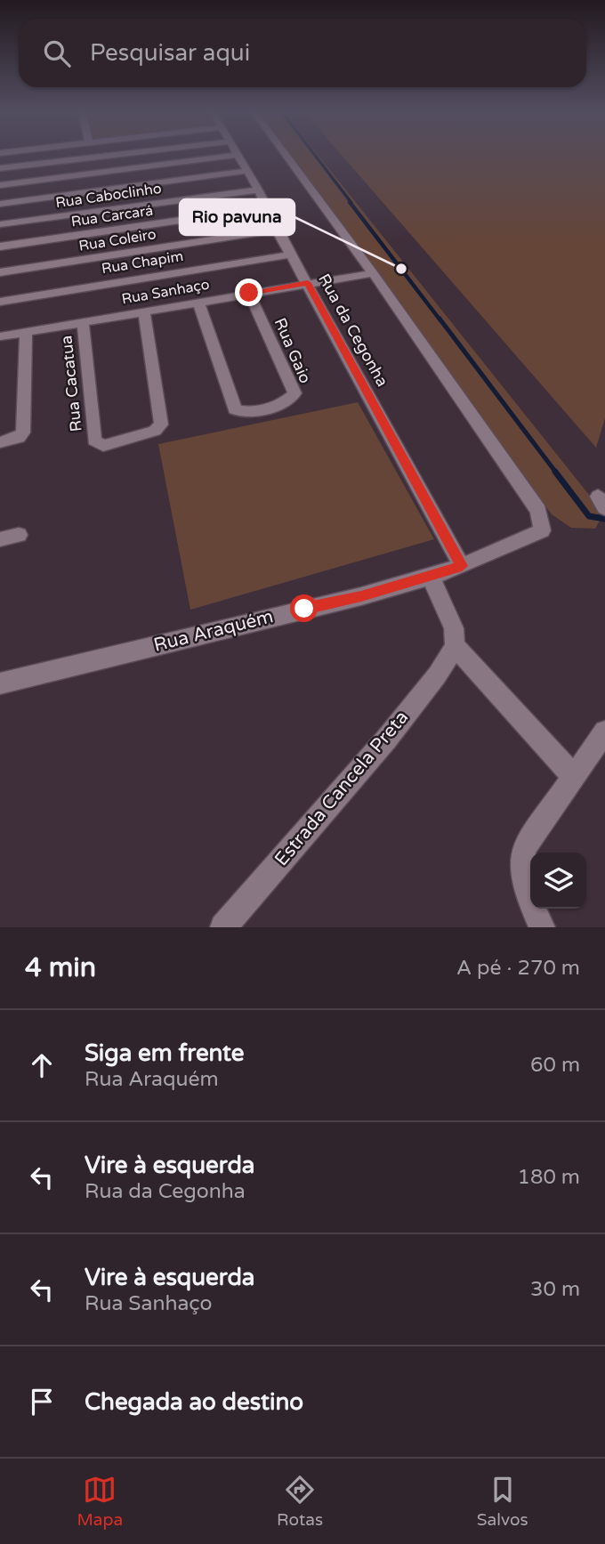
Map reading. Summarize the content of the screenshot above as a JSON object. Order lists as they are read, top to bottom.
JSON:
{
  "streets": {
    "street": [
      "Rua Caboclinho",
      "Rua Carcará",
      "Rua Coleiro",
      "Rua Chapim",
      "Rua Sanhaço",
      "Rua da Cegonha",
      "Rua Gaio",
      "Rua Cacatua",
      "Rua Araquém",
      "Estrada Cancela Preta"
    ]
  },
  "crossings": [
    ["Rua Caboclinho", "Rua da Cegonha"],
    ["Rua Carcará", "Rua da Cegonha"],
    ["Rua Coleiro", "Rua da Cegonha"],
    ["Rua Chapim", "Rua da Cegonha"],
    ["Rua Sanhaço", "Rua da Cegonha"],
    ["Rua Sanhaço", "Rua Gaio"],
    ["Rua Sanhaço", "Rua Cacatua"],
    ["Rua Sanhaço", "Rua Araquém"],
    ["Rua da Cegonha", "Rua Araquém"]
  ],
  "places": ["Rio pavuna"],
  "page": {
    "search": "Pesquisar aqui",
    "heading": ["4 min", "A pé · 270 m"],
    "list": [
      ["Siga em frente", "Rua Araquém", "60 m"],
      ["Vire à esquerda", "Rua da Cegonha", "180 m"],
      ["Vire à esquerda", "Rua Sanhaço", "30 m"],
      "Chegada ao destino"
    ],
    "nav": ["Mapa", "Rotas", "Salvos"]
  }
}
